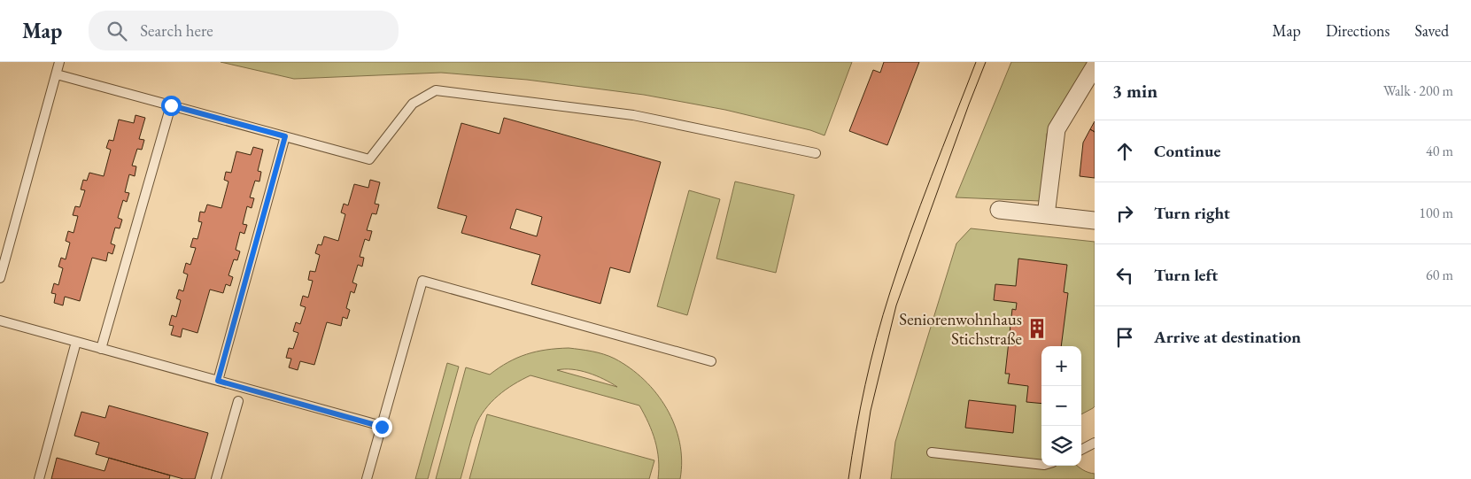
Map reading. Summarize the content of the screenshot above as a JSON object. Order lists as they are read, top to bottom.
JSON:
{
  "places": {
    "building": ["Seniorenwohnhaus Stichstraße"]
  },
  "page": {
    "header": "Map",
    "search": "Search here",
    "nav": ["Map", "Directions", "Saved"],
    "heading": ["3 min", "Walk · 200 m"],
    "list": [
      ["Continue", "40 m"],
      ["Turn right", "100 m"],
      ["Turn left", "60 m"],
      "Arrive at destination"
    ],
    "map_buttons": ["+", "−"]
  }
}
